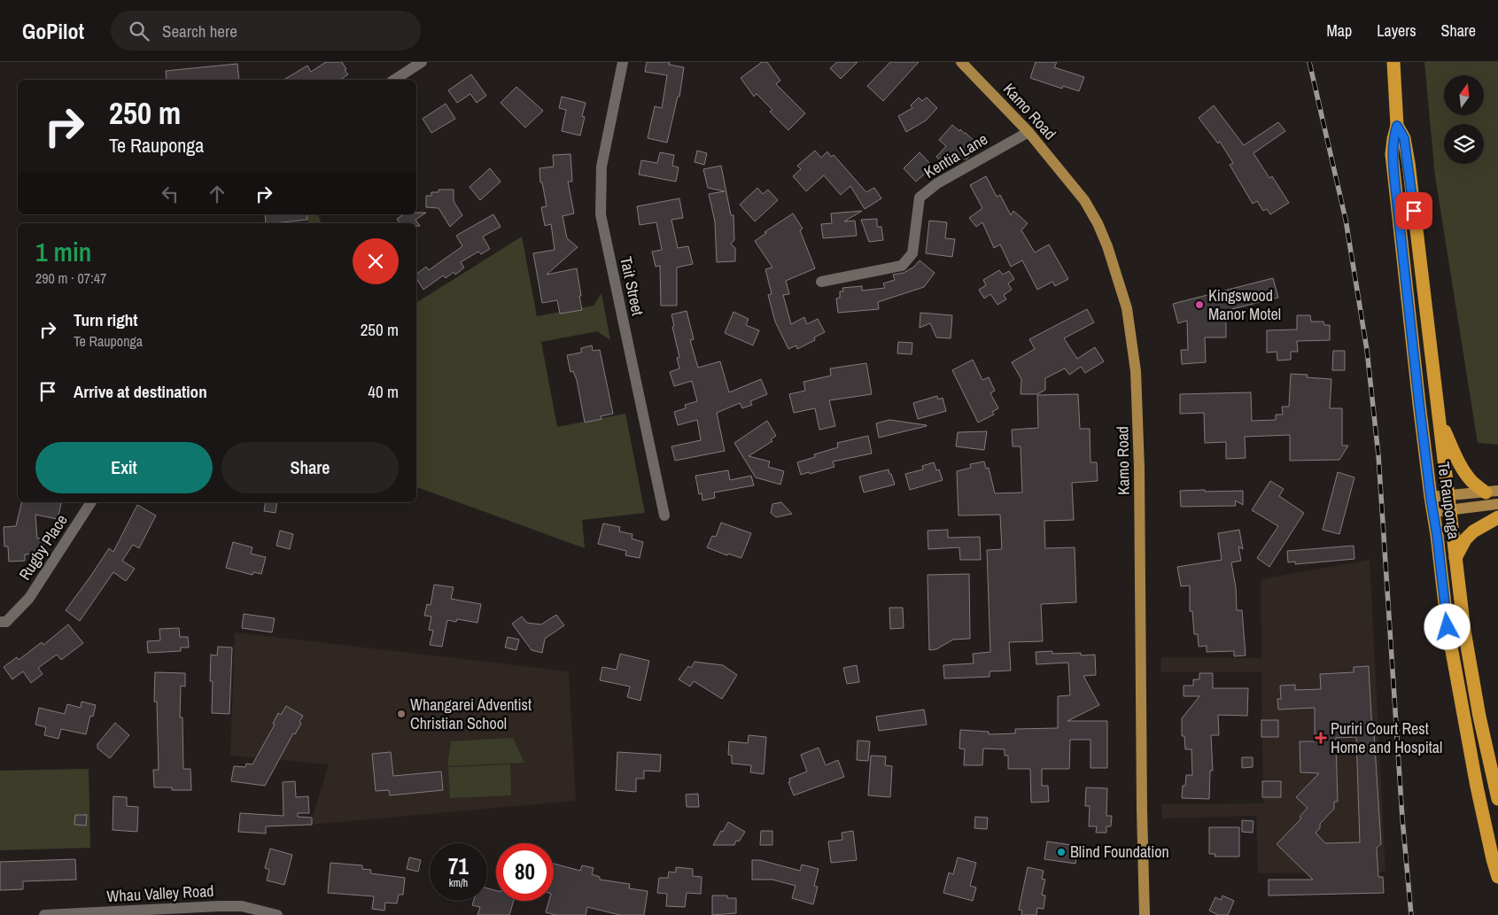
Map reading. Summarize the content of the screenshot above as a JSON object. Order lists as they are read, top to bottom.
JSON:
{
  "streets": {
    "highway": ["Te Rauponga"],
    "main road": ["Kamo Road"],
    "street": [
      "Kentia Lane",
      "Tait Street",
      "Rugby Place",
      "Whau Valley Road"
    ]
  },
  "crossings": [
    ["Kamo Road", "Kentia Lane"]
  ],
  "places": {
    "other": ["Kingswood Manor Motel", "Whangarei Adventist Christian School", "Blind Foundation"],
    "health": ["Puriri Court Rest Home and Hospital"]
  },
  "north": "top",
  "page": {
    "header": "GoPilot",
    "search": "Search here",
    "nav": ["Map", "Layers", "Share"],
    "turn": ["250 m", "Te Rauponga"],
    "heading": ["1 min", "290 m · 07:47"],
    "list": [
      {
        "name": "Turn right",
        "note": "Te Rauponga",
        "value": "250 m"
      },
      {
        "name": "Arrive at destination",
        "value": "40 m"
      }
    ],
    "buttons": ["Exit", "Share"],
    "speed": "71 km/h",
    "limit": "80"
  }
}
